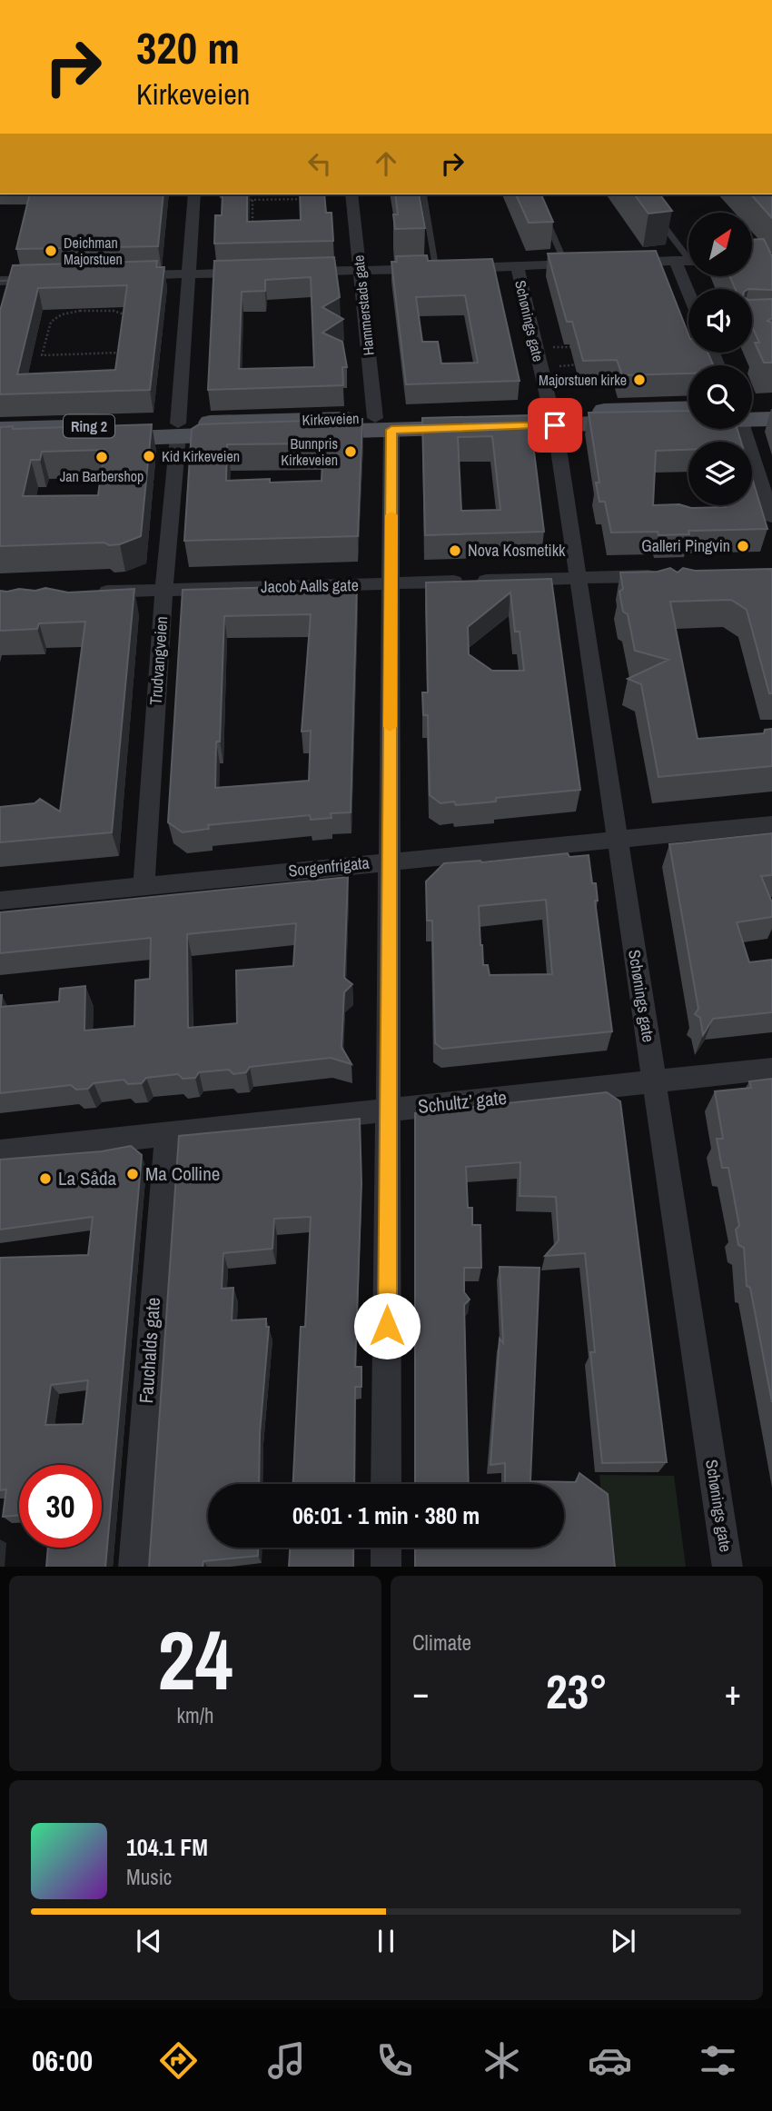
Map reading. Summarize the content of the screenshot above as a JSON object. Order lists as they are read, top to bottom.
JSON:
{
  "streets": {
    "main road": ["Kirkeveien", "Ring 2"],
    "street": [
      "Hammerstads gate",
      "Schønings gate",
      "Jacob Aalls gate",
      "Trudvangveien",
      "Sorgenfrigata",
      "Schultz’ gate",
      "Fauchalds gate"
    ]
  },
  "crossings": [
    ["Hammerstads gate", "Kirkeveien"],
    ["Hammerstads gate", "Jacob Aalls gate"],
    ["Hammerstads gate", "Sorgenfrigata"],
    ["Hammerstads gate", "Schultz’ gate"],
    ["Schønings gate", "Kirkeveien"],
    ["Schønings gate", "Jacob Aalls gate"],
    ["Schønings gate", "Sorgenfrigata"],
    ["Schønings gate", "Schultz’ gate"],
    ["Kirkeveien", "Trudvangveien"],
    ["Jacob Aalls gate", "Trudvangveien"],
    ["Trudvangveien", "Sorgenfrigata"],
    ["Schultz’ gate", "Fauchalds gate"]
  ],
  "places": [
    "Deichman Majorstuen",
    "Majorstuen kirke",
    "Bunnpris Kirkeveien",
    "Kid Kirkeveien",
    "Jan Barbershop",
    "Galleri Pingvin",
    "Nova Kosmetikk",
    "Ma Colline",
    "La Såda"
  ],
  "north": "top right",
  "page": {
    "turn": ["320 m", "Kirkeveien"],
    "limit": "30",
    "trip": "06:01 · 1 min · 380 m",
    "tile": [
      ["24", "km/h"],
      "Climate"
    ],
    "heat": ["−", "23°", "+"],
    "song": ["104.1 FM", "Music"],
    "tabs": "06:00"
  }
}
